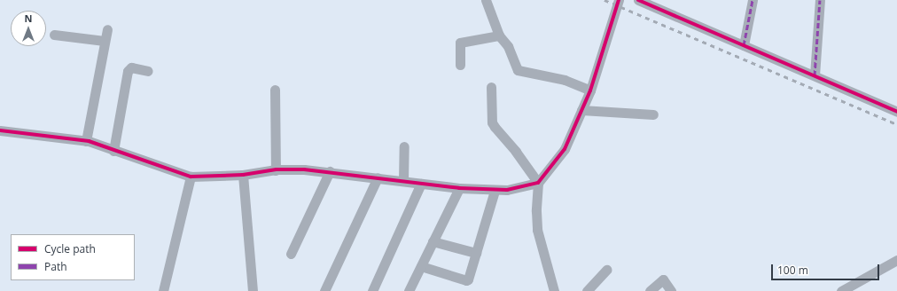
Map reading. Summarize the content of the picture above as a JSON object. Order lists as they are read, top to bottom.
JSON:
{
  "legend": ["Cycle path", "Path"],
  "scale_bar": "100 m",
  "north": "top"
}
